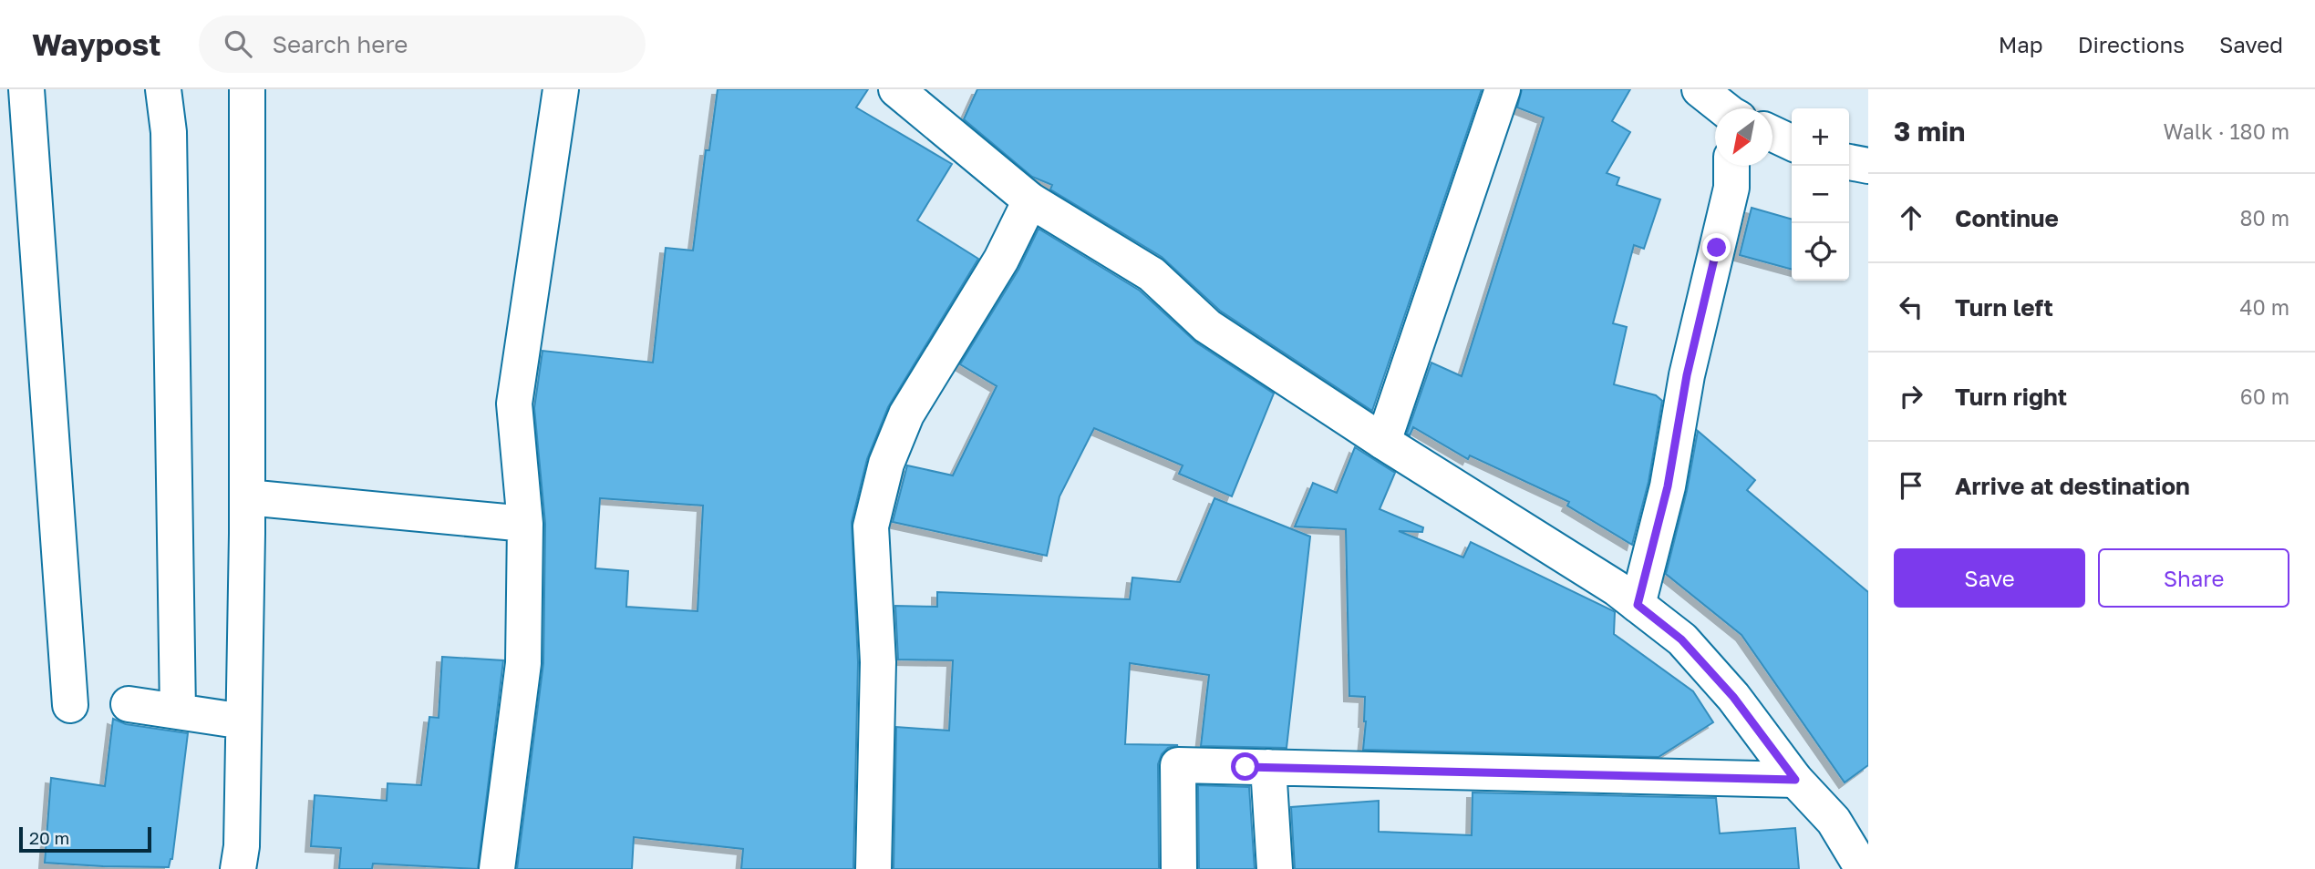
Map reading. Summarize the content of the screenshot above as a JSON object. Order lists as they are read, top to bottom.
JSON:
{
  "scale_bar": "20 m",
  "north": "bottom left",
  "page": {
    "header": "Waypost",
    "search": "Search here",
    "nav": ["Map", "Directions", "Saved"],
    "heading": ["3 min", "Walk · 180 m"],
    "map_buttons": ["+", "−"],
    "list": [
      ["Continue", "80 m"],
      ["Turn left", "40 m"],
      ["Turn right", "60 m"],
      "Arrive at destination"
    ],
    "buttons": ["Save", "Share"],
    "scale": "20 m"
  }
}
